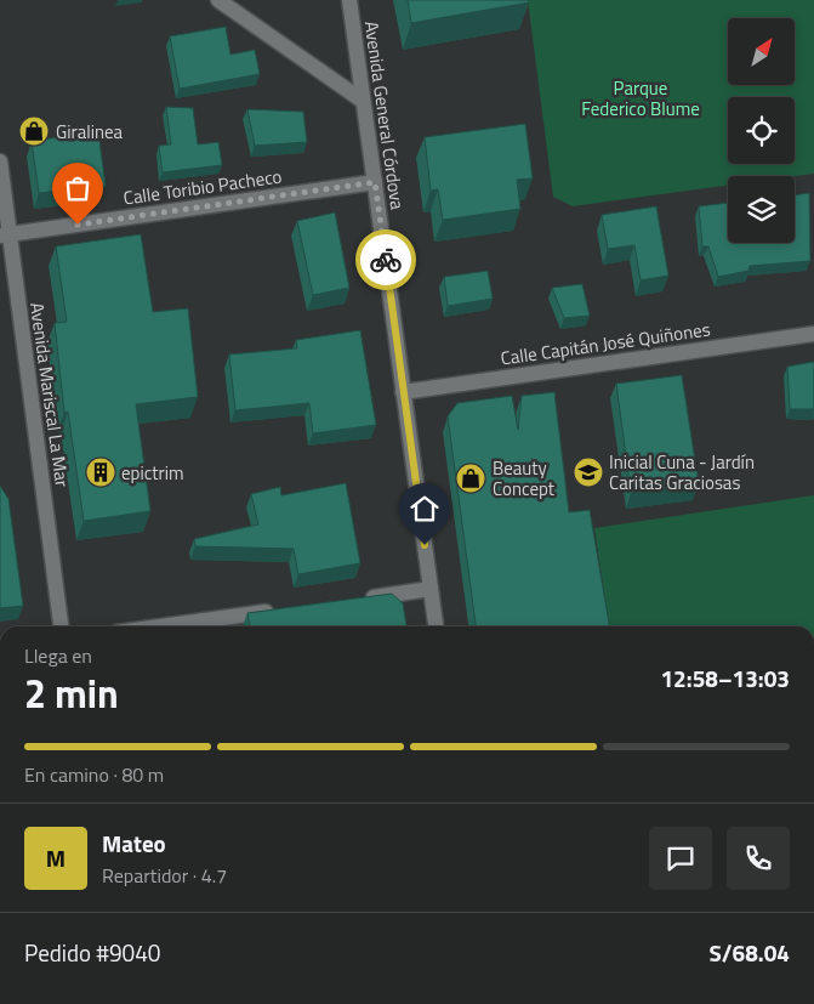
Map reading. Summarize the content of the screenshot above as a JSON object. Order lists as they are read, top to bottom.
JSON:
{
  "streets": {
    "street": [
      "Avenida General Córdova",
      "Calle Toribio Pacheco",
      "Calle Capitán José Quiñones",
      "Avenida Mariscal La Mar"
    ]
  },
  "crossings": [
    ["Avenida General Córdova", "Calle Toribio Pacheco"],
    ["Avenida General Córdova", "Calle Capitán José Quiñones"],
    ["Calle Toribio Pacheco", "Avenida Mariscal La Mar"]
  ],
  "parks": ["Parque Federico Blume"],
  "places": {
    "shop": ["Giralinea", "Beauty Concept"],
    "building": ["epictrim"],
    "school or university": ["Inicial Cuna - Jardín Caritas Graciosas"]
  },
  "north": "top right",
  "page": {
    "heading": ["2 min", "Llega en", "12:58–13:03"],
    "panel": [
      "Mateo",
      "Repartidor · 4.7",
      "Pedido #9040",
      "S/68.04"
    ],
    "bar": "En camino · 80 m",
    "round": "M"
  }
}
